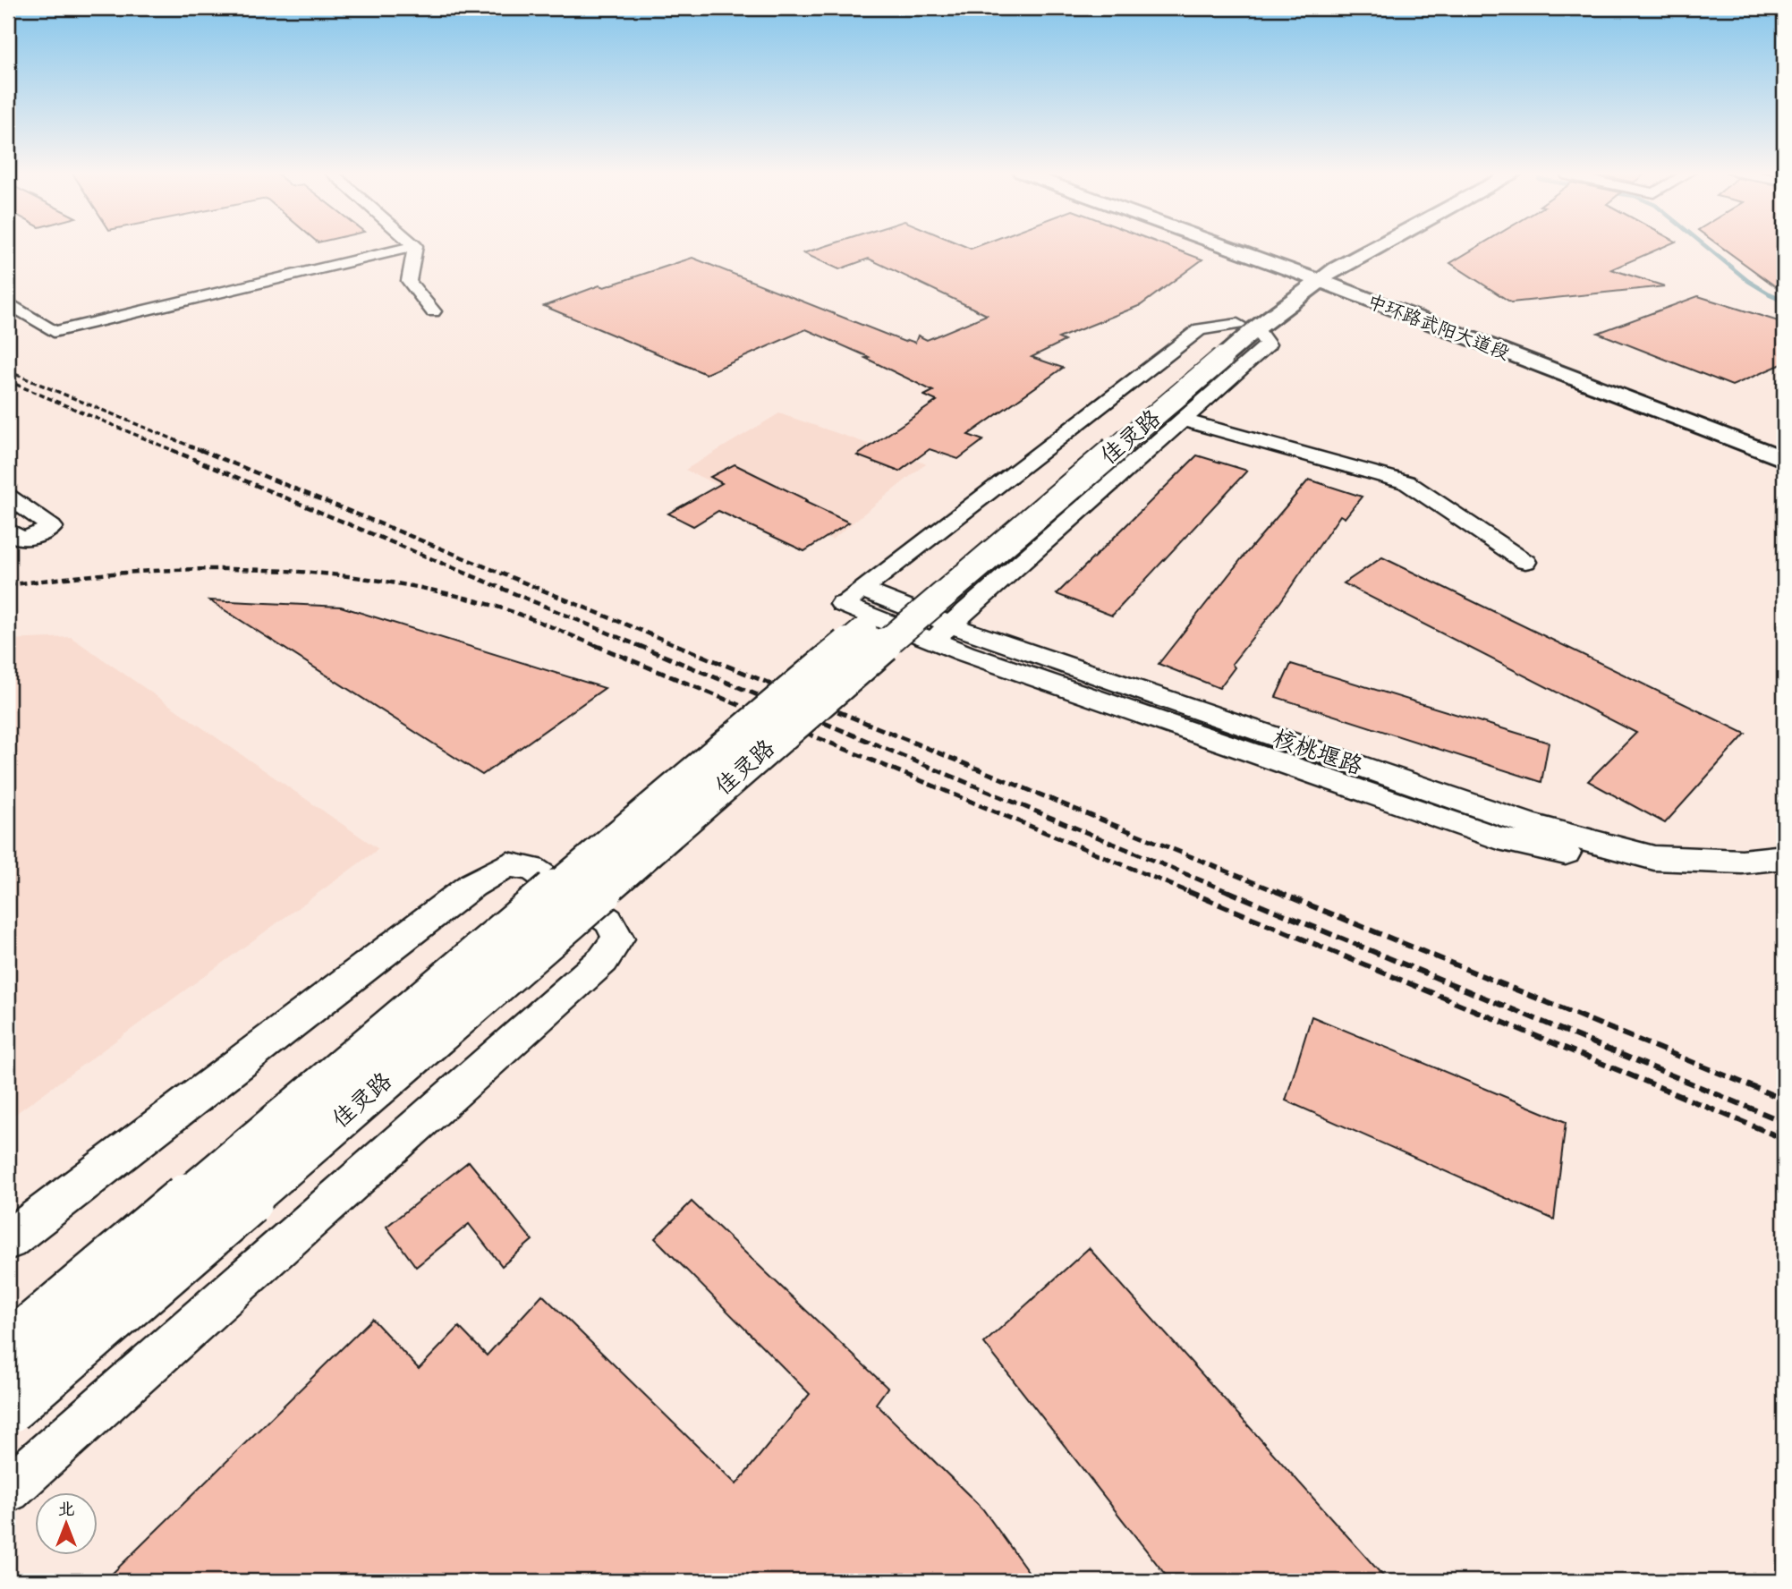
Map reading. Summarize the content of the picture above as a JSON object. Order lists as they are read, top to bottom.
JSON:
{
  "streets": {
    "main road": ["中环路武阳大道段", "佳灵路"]
  },
  "crossings": [
    ["中环路武阳大道段", "佳灵路"]
  ],
  "north": "top"
}
